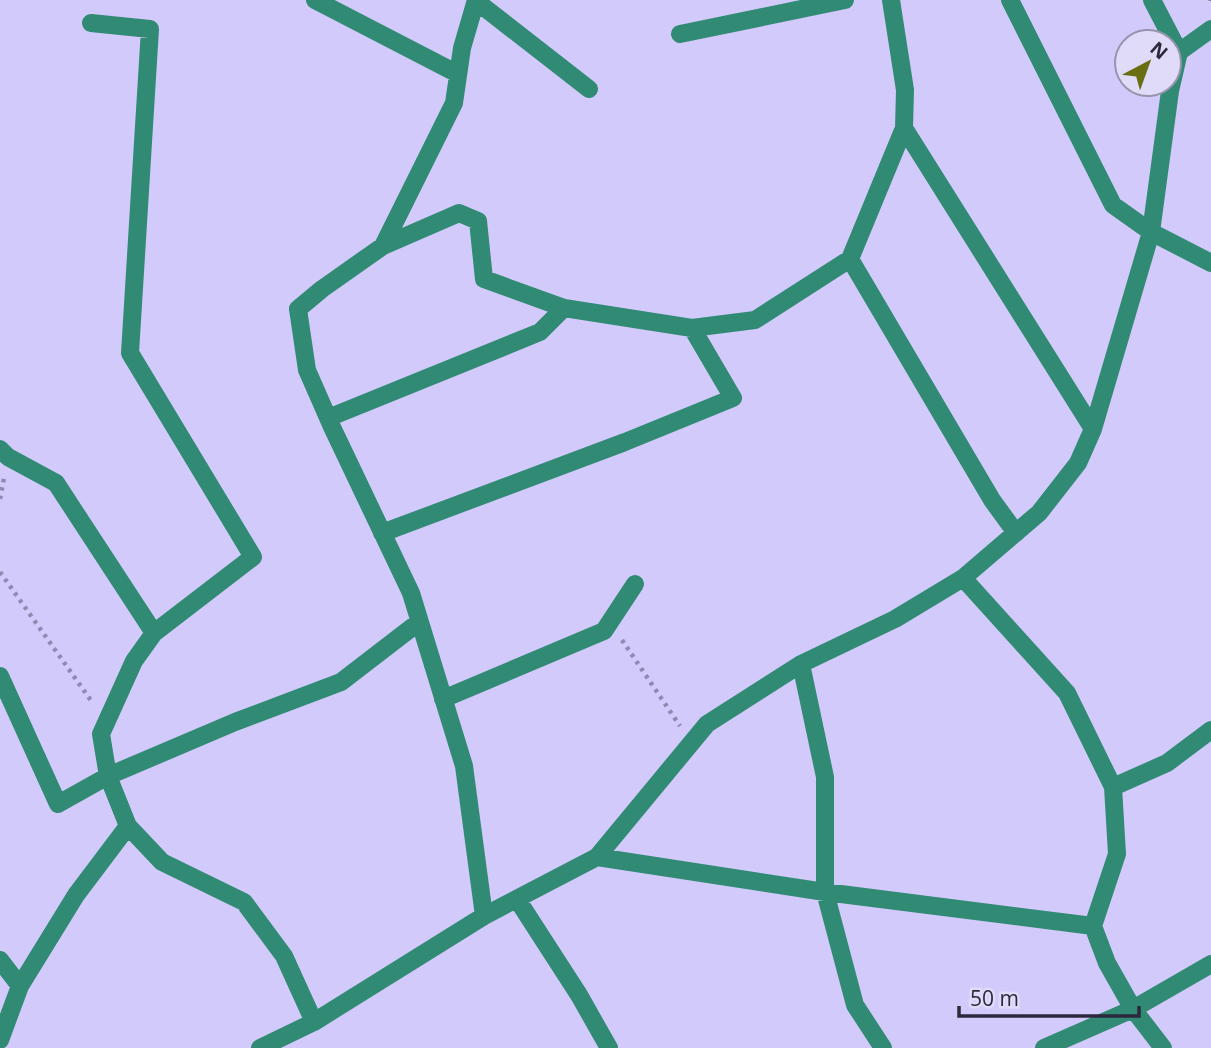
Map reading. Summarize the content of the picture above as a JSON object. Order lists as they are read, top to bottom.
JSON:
{
  "scale_bar": "50 m",
  "north": "top right"
}
